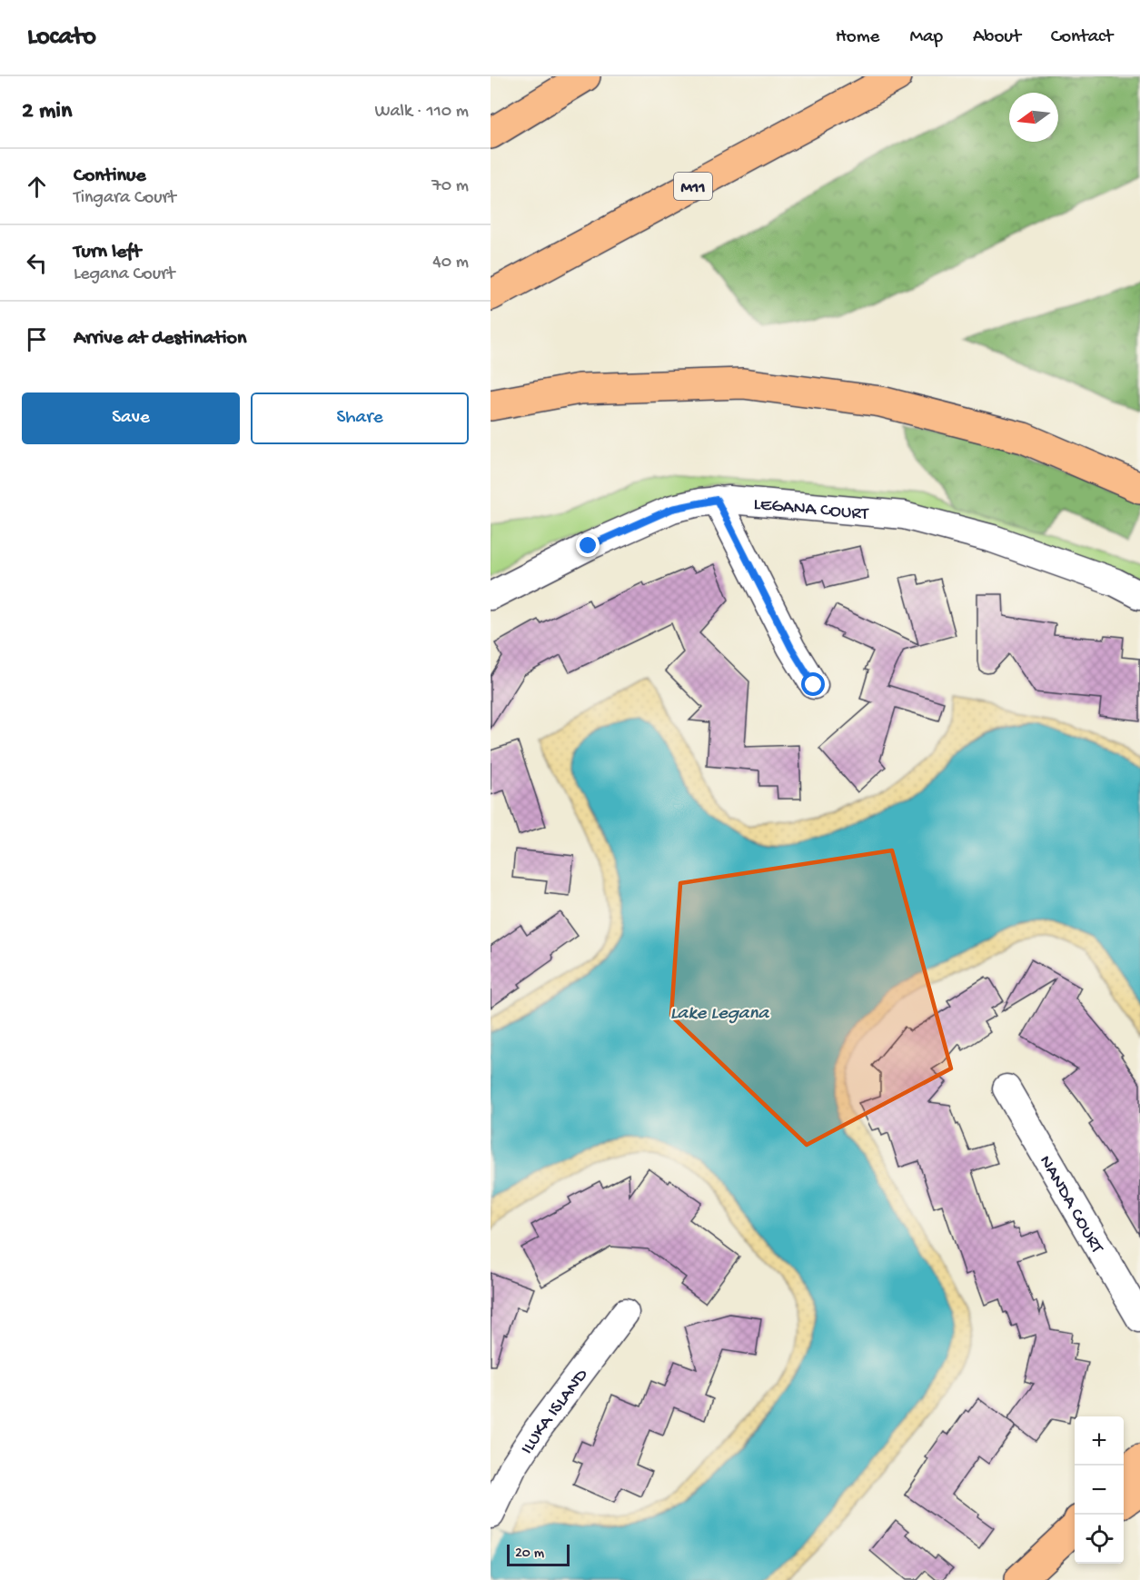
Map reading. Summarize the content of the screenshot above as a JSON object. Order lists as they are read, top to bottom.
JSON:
{
  "streets": {
    "main road": ["M11"],
    "street": ["LEGANA COURT", "NANDA COURT", "ILUKA ISLAND"]
  },
  "water": ["Lake Legana"],
  "scale_bar": "20 m",
  "north": "left",
  "page": {
    "header": "Locato",
    "nav": [
      "Home",
      "Map",
      "About",
      "Contact"
    ],
    "heading": ["2 min", "Walk · 110 m"],
    "list": [
      ["Continue", "Tingara Court", "70 m"],
      ["Turn left", "Legana Court", "40 m"],
      "Arrive at destination"
    ],
    "buttons": ["Save", "Share"],
    "map_buttons": ["+", "−"],
    "scale": "20 m"
  }
}
